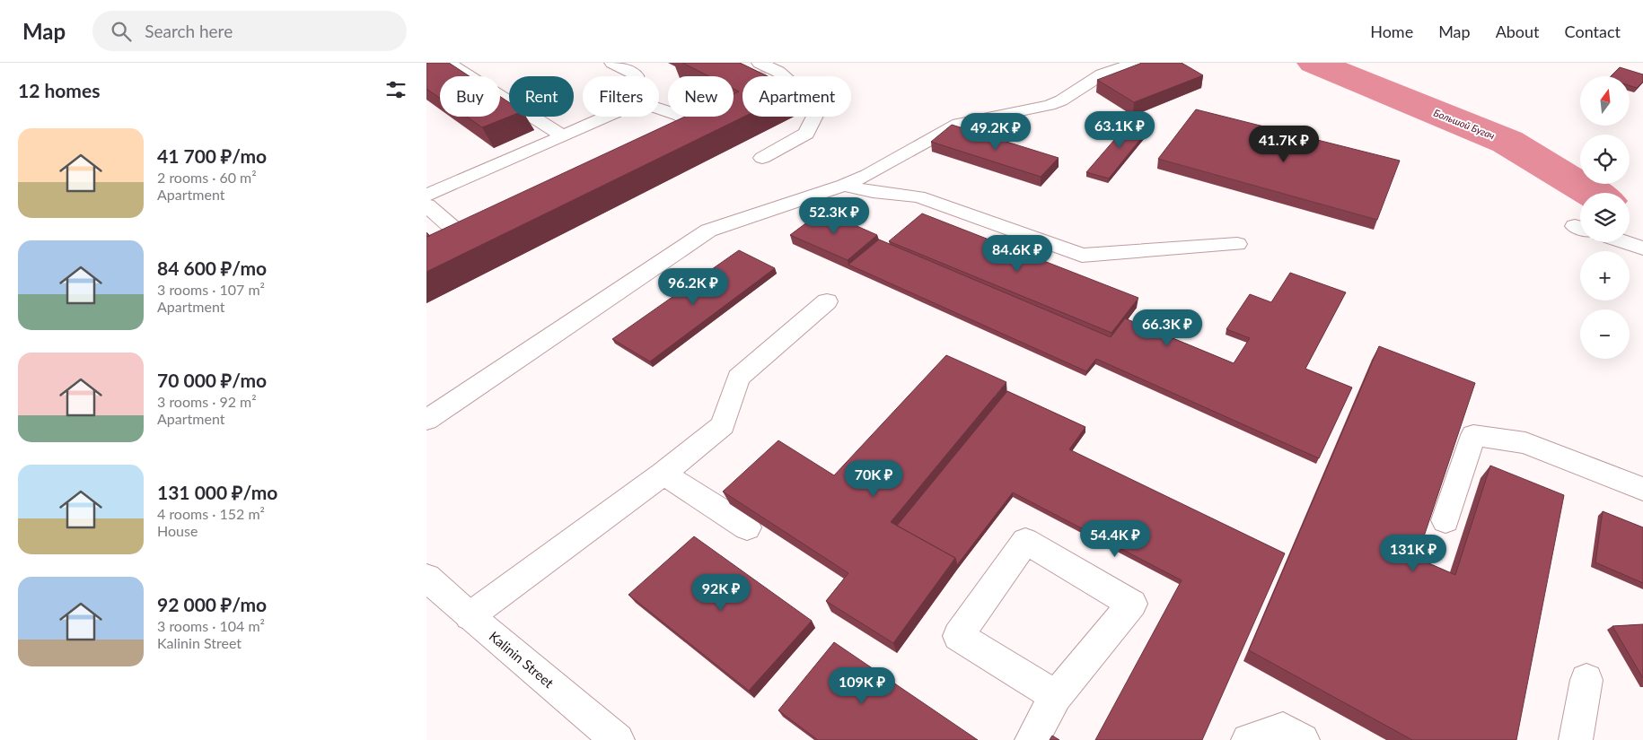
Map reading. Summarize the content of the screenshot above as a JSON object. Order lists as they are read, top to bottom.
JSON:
{
  "streets": {
    "street": ["Kalinin Street"]
  },
  "water": ["Большой Бугач"],
  "north": "top",
  "page": {
    "header": "Map",
    "search": "Search here",
    "nav": [
      "Home",
      "Map",
      "About",
      "Contact"
    ],
    "heading": "12 homes",
    "map_buttons": ["+", "−"],
    "chip": [
      "Buy",
      "Rent",
      "Filters",
      "New",
      "Apartment"
    ],
    "price": [
      "63.1K ₽",
      "49.2K ₽",
      "41.7K ₽",
      "52.3K ₽",
      "84.6K ₽",
      "96.2K ₽",
      "66.3K ₽",
      "70K ₽",
      "54.4K ₽",
      "131K ₽",
      "92K ₽",
      "109K ₽"
    ],
    "list": [
      {
        "name": "41 700 ₽/mo",
        "note": "2 rooms · 60 m² · Apartment"
      },
      {
        "name": "84 600 ₽/mo",
        "note": "3 rooms · 107 m² · Apartment"
      },
      {
        "name": "70 000 ₽/mo",
        "note": "3 rooms · 92 m² · Apartment"
      },
      {
        "name": "131 000 ₽/mo",
        "note": "4 rooms · 152 m² · House"
      },
      {
        "name": "92 000 ₽/mo",
        "note": "3 rooms · 104 m² · Kalinin Street"
      }
    ]
  }
}
